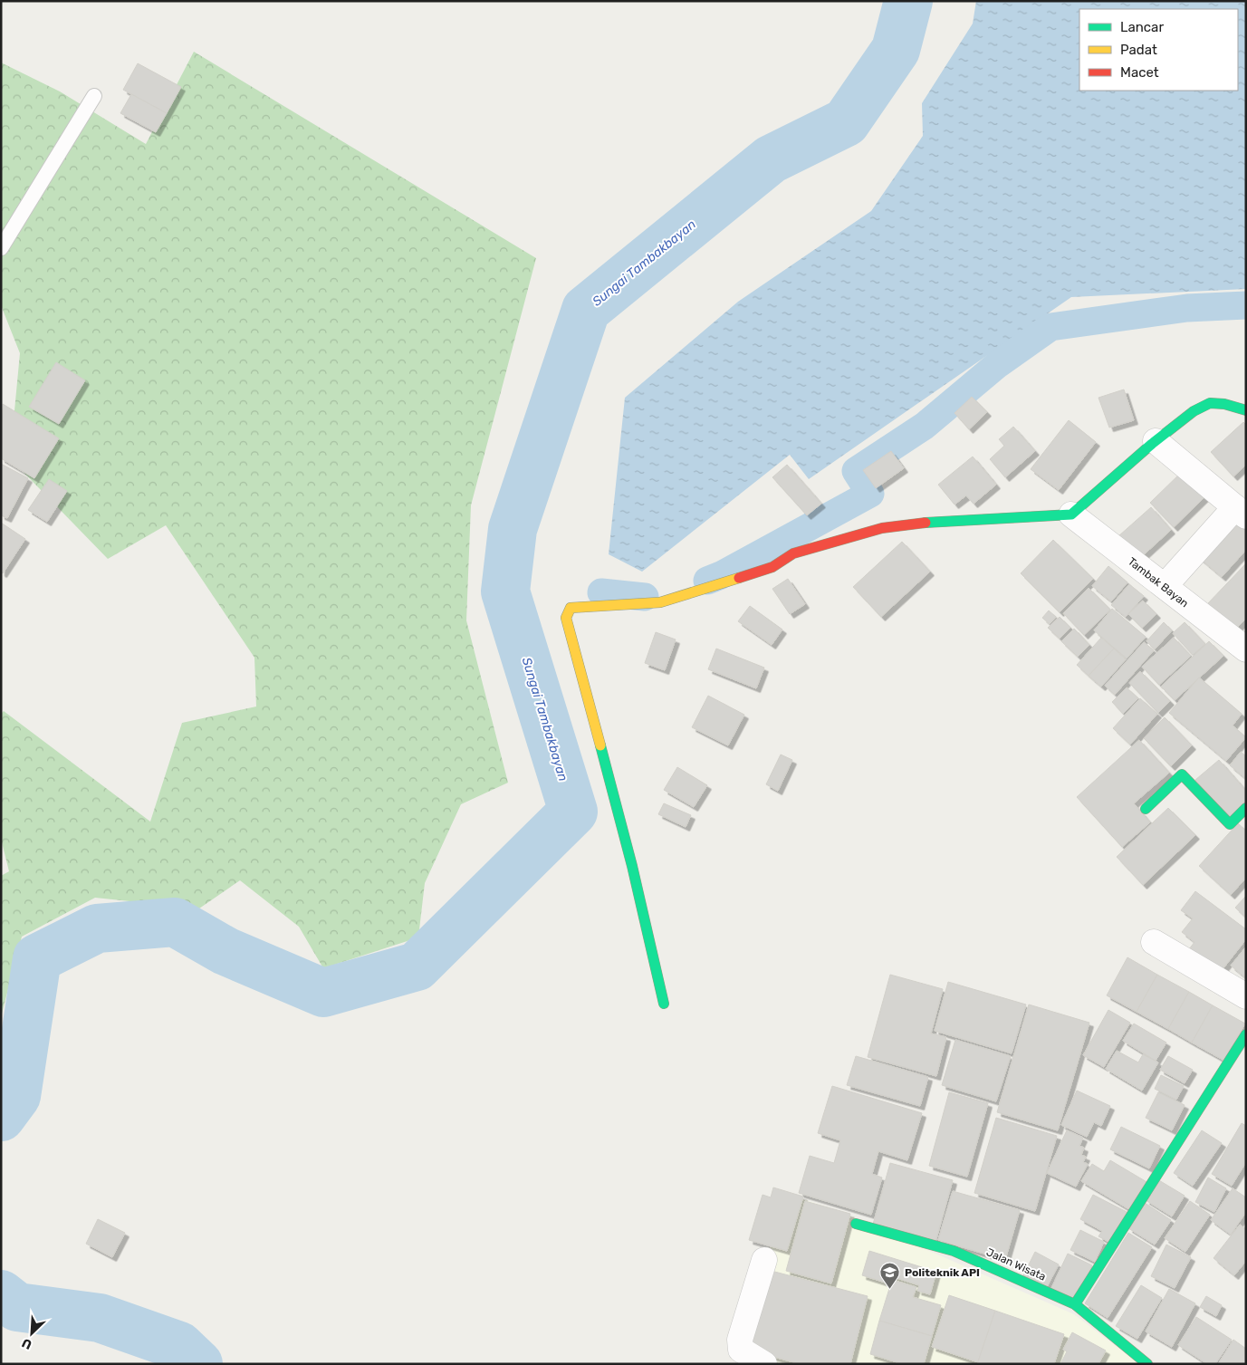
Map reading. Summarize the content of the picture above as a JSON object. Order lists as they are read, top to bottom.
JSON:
{
  "streets": {
    "street": ["Tambak Bayan", "Jalan Wisata"]
  },
  "water": ["Sungai Tambakbayan"],
  "places": {
    "school or university": ["Politeknik API"]
  },
  "legend": ["Lancar", "Padat", "Macet"],
  "north": "bottom left"
}
